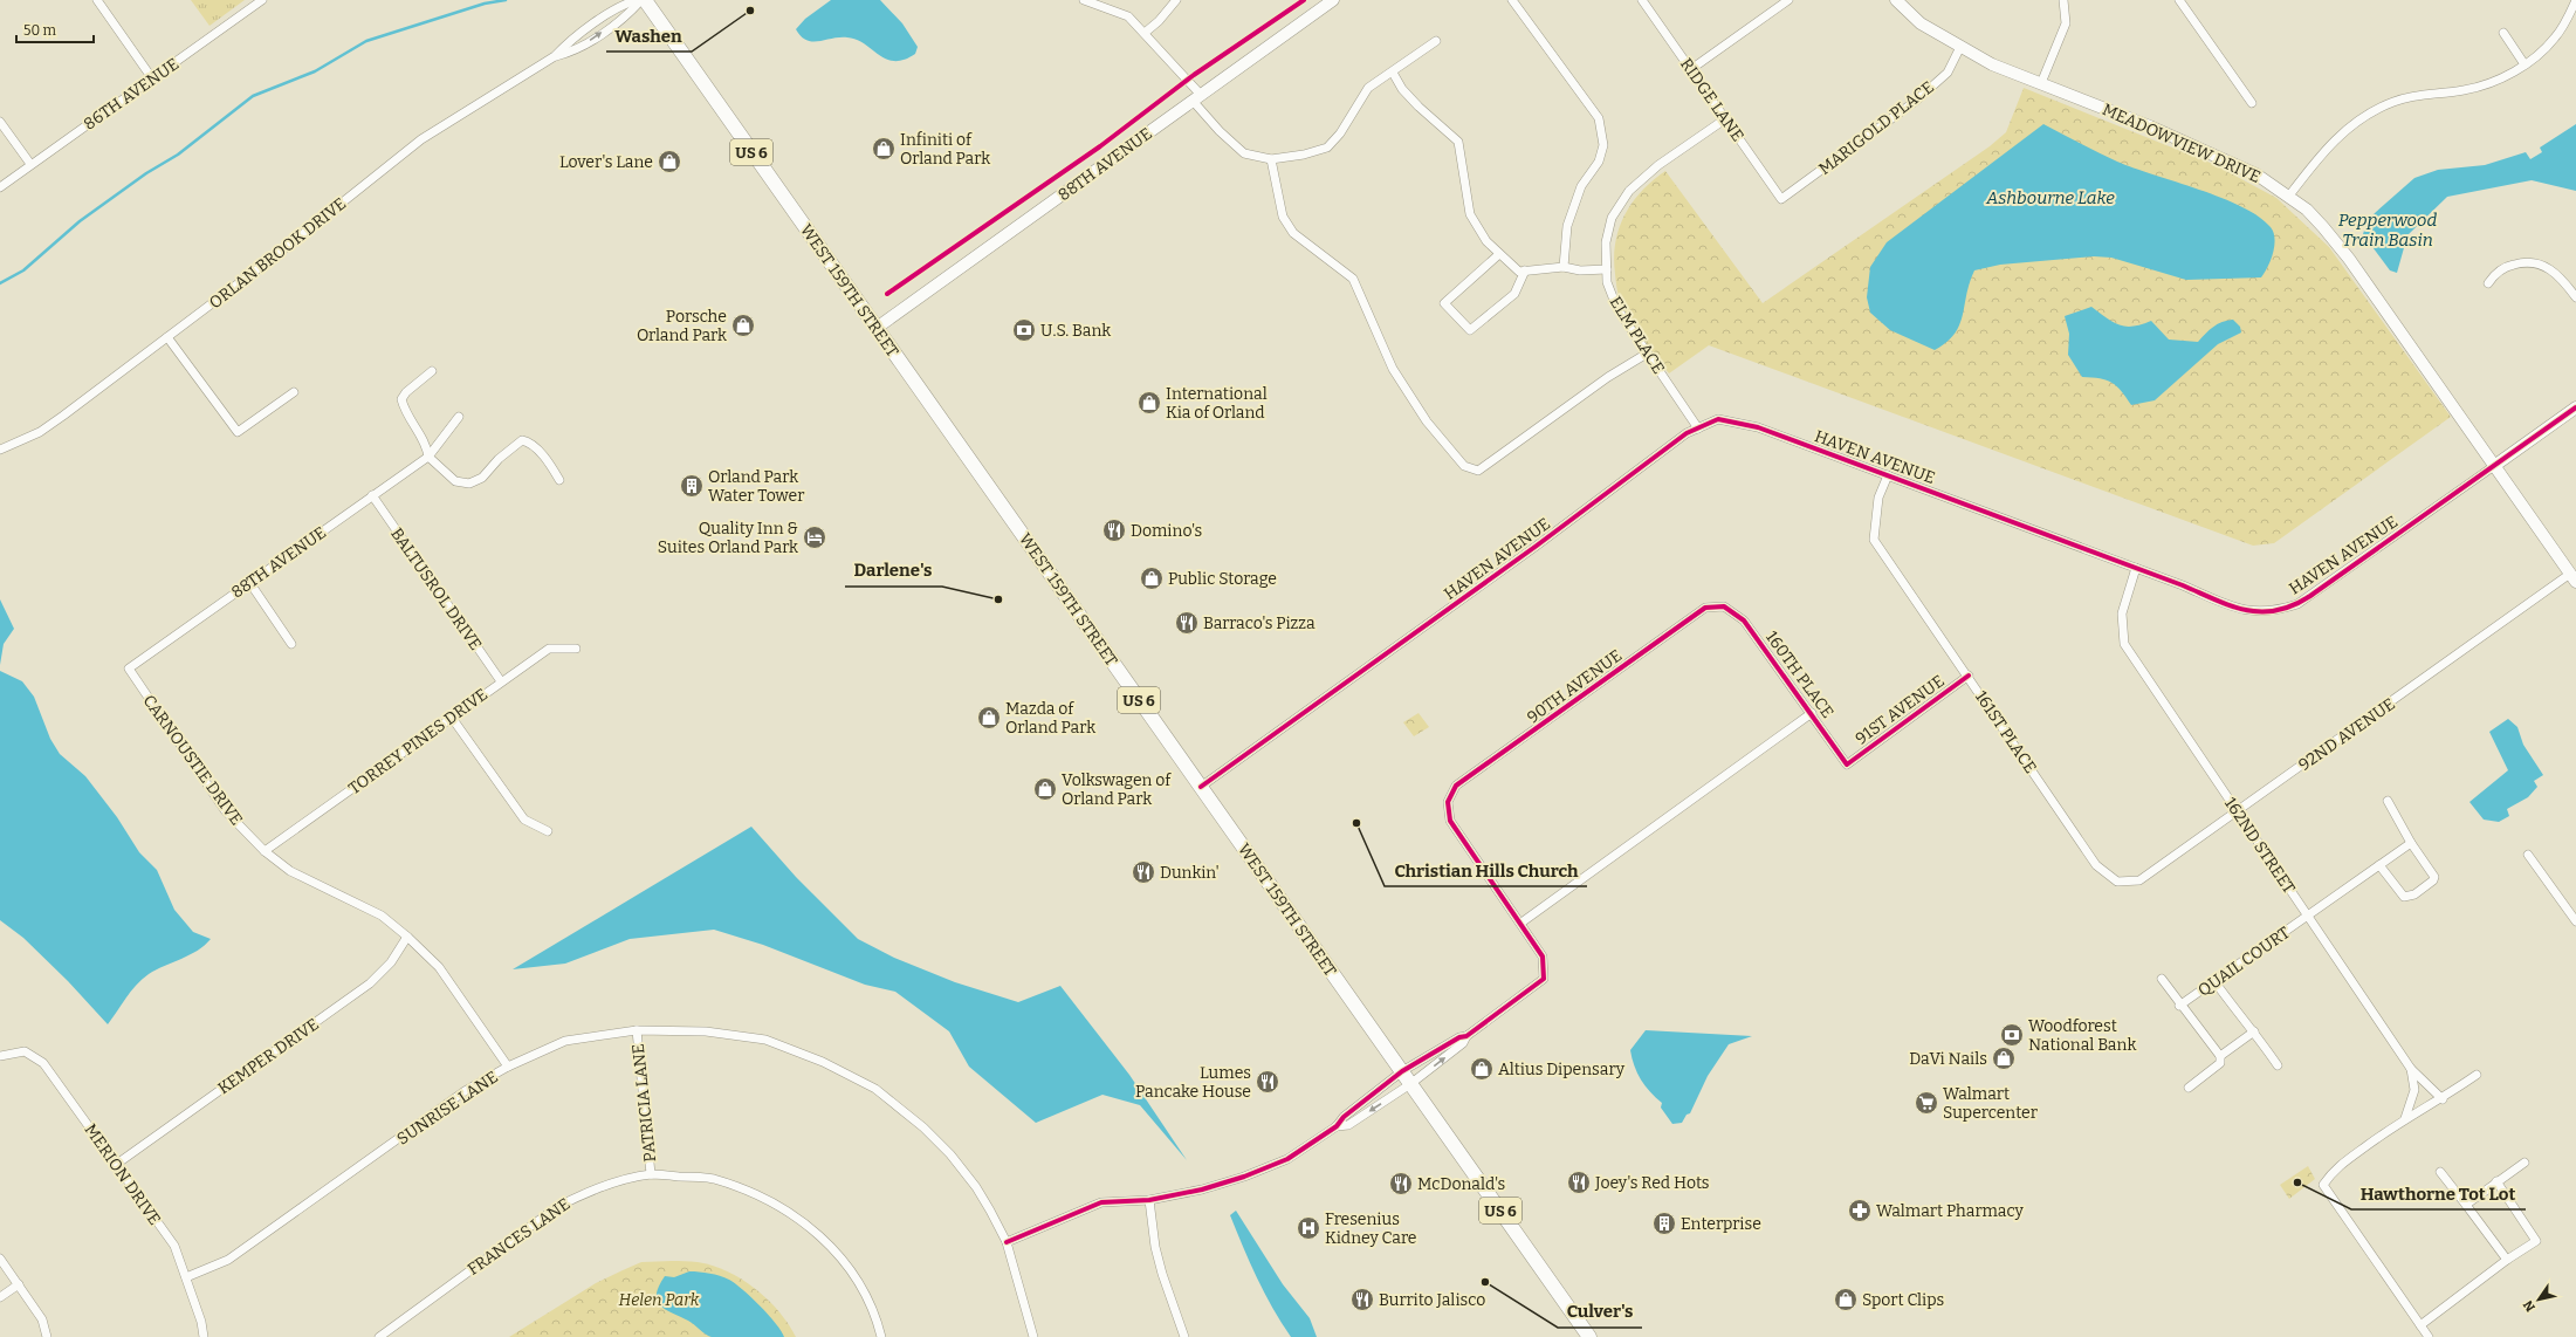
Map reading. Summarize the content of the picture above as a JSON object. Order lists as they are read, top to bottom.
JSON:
{
  "streets": {
    "main road": ["US 6", "WEST 159TH STREET"],
    "street": [
      "86TH AVENUE",
      "RIDGE LANE",
      "MARIGOLD PLACE",
      "MEADOWVIEW DRIVE",
      "88TH AVENUE",
      "ORLAN BROOK DRIVE",
      "ELM PLACE",
      "HAVEN AVENUE",
      "BALTUSROL DRIVE",
      "160TH PLACE",
      "90TH AVENUE",
      "91ST AVENUE",
      "161ST PLACE",
      "92ND AVENUE",
      "TORREY PINES DRIVE",
      "CARNOUSTIE DRIVE",
      "162ND STREET",
      "QUAIL COURT",
      "KEMPER DRIVE",
      "PATRICIA LANE",
      "SUNRISE LANE",
      "MERION DRIVE",
      "FRANCES LANE"
    ]
  },
  "crossings": [
    ["RIDGE LANE", "MARIGOLD PLACE"],
    ["RIDGE LANE", "ELM PLACE"],
    ["MARIGOLD PLACE", "MEADOWVIEW DRIVE"],
    ["MEADOWVIEW DRIVE", "HAVEN AVENUE"],
    ["MEADOWVIEW DRIVE", "92ND AVENUE"],
    ["88TH AVENUE", "WEST 159TH STREET"],
    ["88TH AVENUE", "BALTUSROL DRIVE"],
    ["88TH AVENUE", "CARNOUSTIE DRIVE"],
    ["ORLAN BROOK DRIVE", "WEST 159TH STREET"],
    ["WEST 159TH STREET", "HAVEN AVENUE"],
    ["ELM PLACE", "HAVEN AVENUE"],
    ["HAVEN AVENUE", "161ST PLACE"],
    ["HAVEN AVENUE", "162ND STREET"],
    ["BALTUSROL DRIVE", "TORREY PINES DRIVE"],
    ["160TH PLACE", "90TH AVENUE"],
    ["160TH PLACE", "91ST AVENUE"],
    ["91ST AVENUE", "161ST PLACE"],
    ["161ST PLACE", "92ND AVENUE"],
    ["92ND AVENUE", "162ND STREET"],
    ["TORREY PINES DRIVE", "CARNOUSTIE DRIVE"],
    ["CARNOUSTIE DRIVE", "KEMPER DRIVE"],
    ["CARNOUSTIE DRIVE", "SUNRISE LANE"],
    ["162ND STREET", "QUAIL COURT"],
    ["KEMPER DRIVE", "MERION DRIVE"],
    ["PATRICIA LANE", "SUNRISE LANE"],
    ["PATRICIA LANE", "FRANCES LANE"],
    ["SUNRISE LANE", "MERION DRIVE"]
  ],
  "water": ["Ashbourne Lake", "Pepperwood Train Basin"],
  "parks": ["Helen Park"],
  "places": {
    "other": [
      "Washen",
      "Darlene's",
      "Christian Hills Church",
      "Hawthorne Tot Lot",
      "Culver's"
    ],
    "shop": [
      "Infiniti of Orland Park",
      "Lover's Lane",
      "Porsche Orland Park",
      "International Kia of Orland",
      "Public Storage",
      "Mazda of Orland Park",
      "Volkswagen of Orland Park",
      "DaVi Nails",
      "Altius Dipensary",
      "Sport Clips"
    ],
    "bank": ["U.S. Bank", "Woodforest National Bank"],
    "building": ["Orland Park Water Tower", "Enterprise"],
    "restaurant": [
      "Domino's",
      "Barraco's Pizza",
      "Dunkin'",
      "Lumes Pancake House",
      "Joey's Red Hots",
      "McDonald's",
      "Burrito Jalisco"
    ],
    "hotel": ["Quality Inn & Suites Orland Park"],
    "supermarket": ["Walmart Supercenter"],
    "pharmacy": ["Walmart Pharmacy"],
    "hospital": ["Fresenius Kidney Care"]
  },
  "scale_bar": "50 m",
  "north": "bottom left"
}
